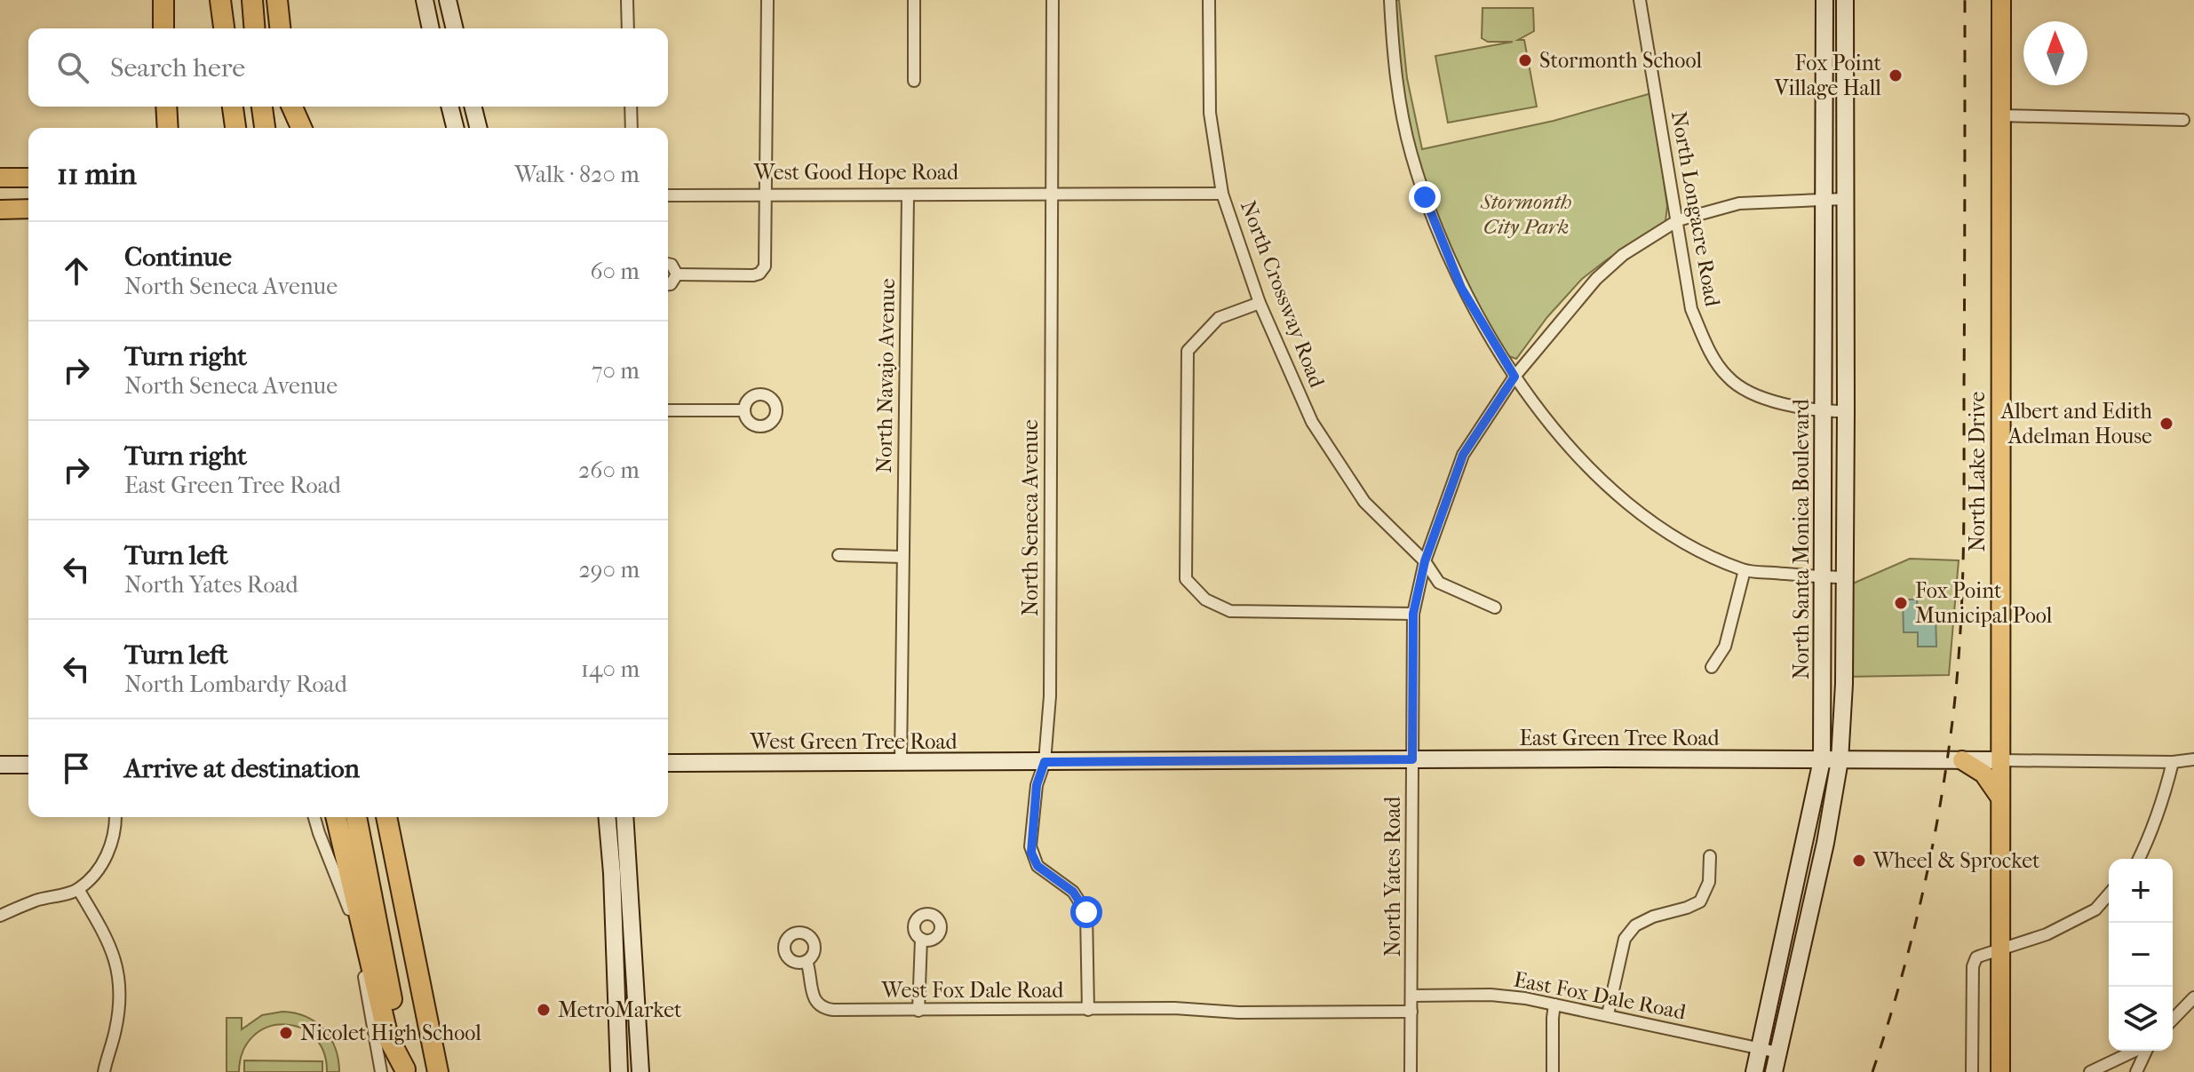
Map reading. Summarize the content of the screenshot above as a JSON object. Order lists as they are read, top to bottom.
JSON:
{
  "streets": {
    "main road": ["North Lake Drive"],
    "street": [
      "West Good Hope Road",
      "North Longacre Road",
      "North Crossway Road",
      "North Navajo Avenue",
      "North Seneca Avenue",
      "North Santa Monica Boulevard",
      "East Green Tree Road",
      "West Green Tree Road",
      "North Yates Road",
      "West Fox Dale Road",
      "East Fox Dale Road"
    ]
  },
  "crossings": [
    ["West Good Hope Road", "North Crossway Road"],
    ["West Good Hope Road", "North Navajo Avenue"],
    ["West Good Hope Road", "North Seneca Avenue"],
    ["North Longacre Road", "North Santa Monica Boulevard"],
    ["North Longacre Road", "North Yates Road"],
    ["North Crossway Road", "North Yates Road"],
    ["North Navajo Avenue", "West Green Tree Road"],
    ["North Lake Drive", "East Green Tree Road"],
    ["North Seneca Avenue", "East Green Tree Road"],
    ["North Seneca Avenue", "West Green Tree Road"],
    ["North Seneca Avenue", "West Fox Dale Road"],
    ["North Santa Monica Boulevard", "East Green Tree Road"],
    ["North Santa Monica Boulevard", "North Yates Road"],
    ["North Santa Monica Boulevard", "East Fox Dale Road"],
    ["East Green Tree Road", "West Green Tree Road"],
    ["East Green Tree Road", "North Yates Road"],
    ["North Yates Road", "West Fox Dale Road"],
    ["North Yates Road", "East Fox Dale Road"]
  ],
  "parks": ["Stormonth City Park"],
  "places": [
    "Stormonth School",
    "Fox Point Village Hall",
    "Albert and Edith Adelman House",
    "Fox Point Municipal Pool",
    "Wheel & Sprocket",
    "MetroMarket",
    "Nicolet High School"
  ],
  "north": "top",
  "page": {
    "search": "Search here",
    "heading": ["11 min", "Walk · 820 m"],
    "list": [
      ["Continue", "North Seneca Avenue", "60 m"],
      ["Turn right", "North Seneca Avenue", "70 m"],
      ["Turn right", "East Green Tree Road", "260 m"],
      ["Turn left", "North Yates Road", "290 m"],
      ["Turn left", "North Lombardy Road", "140 m"],
      "Arrive at destination"
    ],
    "map_buttons": ["+", "−"]
  }
}
